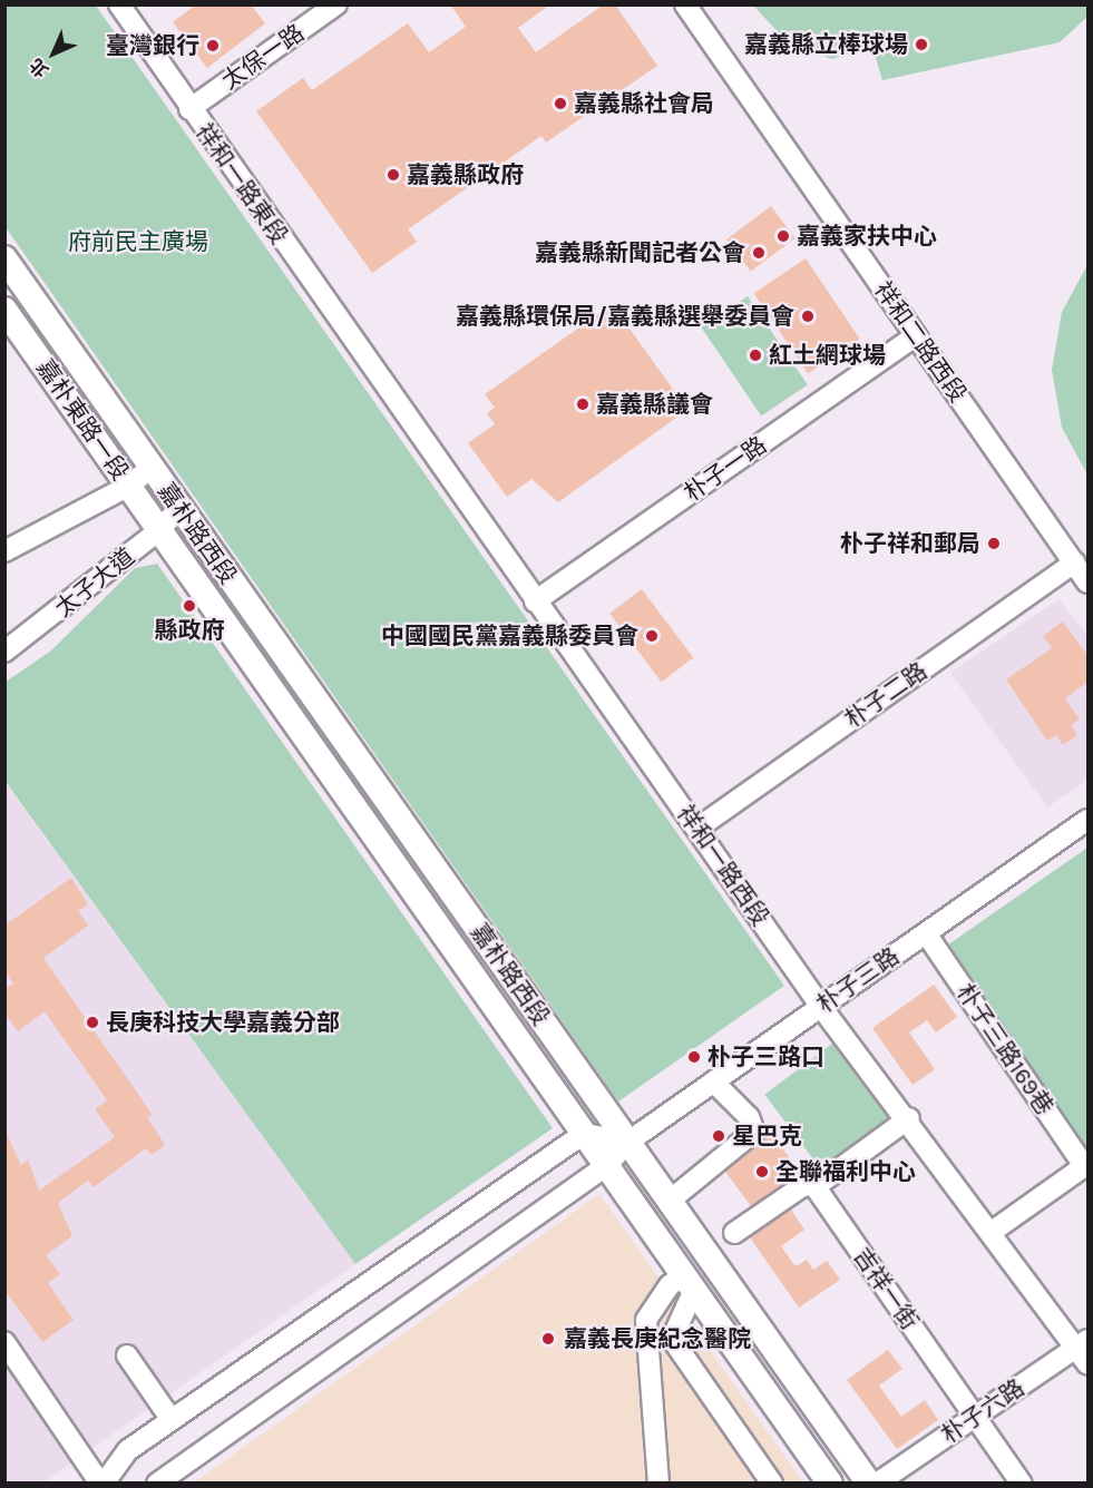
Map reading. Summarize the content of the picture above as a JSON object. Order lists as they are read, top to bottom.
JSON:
{
  "streets": {
    "main road": ["嘉朴東路一段", "嘉朴路西段"],
    "street": [
      "太保一路",
      "祥和一路東段",
      "祥和二路西段",
      "朴子一路",
      "太子大道",
      "朴子二路",
      "祥和一路西段",
      "朴子三路",
      "朴子三路169巷",
      "吉祥一街",
      "朴子六路"
    ]
  },
  "crossings": [
    ["太保一路", "祥和一路東段"],
    ["祥和一路東段", "祥和一路西段"],
    ["祥和二路西段", "朴子一路"],
    ["祥和二路西段", "朴子二路"],
    ["嘉朴東路一段", "嘉朴路西段"],
    ["嘉朴東路一段", "太子大道"],
    ["朴子一路", "祥和一路西段"],
    ["嘉朴路西段", "太子大道"],
    ["嘉朴路西段", "朴子三路"],
    ["朴子二路", "祥和一路西段"],
    ["祥和一路西段", "朴子三路"],
    ["祥和一路西段", "朴子六路"],
    ["朴子三路", "朴子三路169巷"],
    ["吉祥一街", "朴子六路"]
  ],
  "parks": ["府前民主廣場"],
  "places": [
    "嘉義縣立棒球場",
    "臺灣銀行",
    "嘉義縣社會局",
    "嘉義縣政府",
    "嘉義家扶中心",
    "嘉義縣新聞記者公會",
    "嘉義縣環保局/嘉義縣選舉委員會",
    "紅土網球場",
    "嘉義縣議會",
    "朴子祥和郵局",
    "縣政府",
    "中國國民黨嘉義縣委員會",
    "長庚科技大學嘉義分部",
    "朴子三路口",
    "星巴克",
    "全聯福利中心",
    "嘉義長庚紀念醫院"
  ],
  "north": "bottom left"
}
